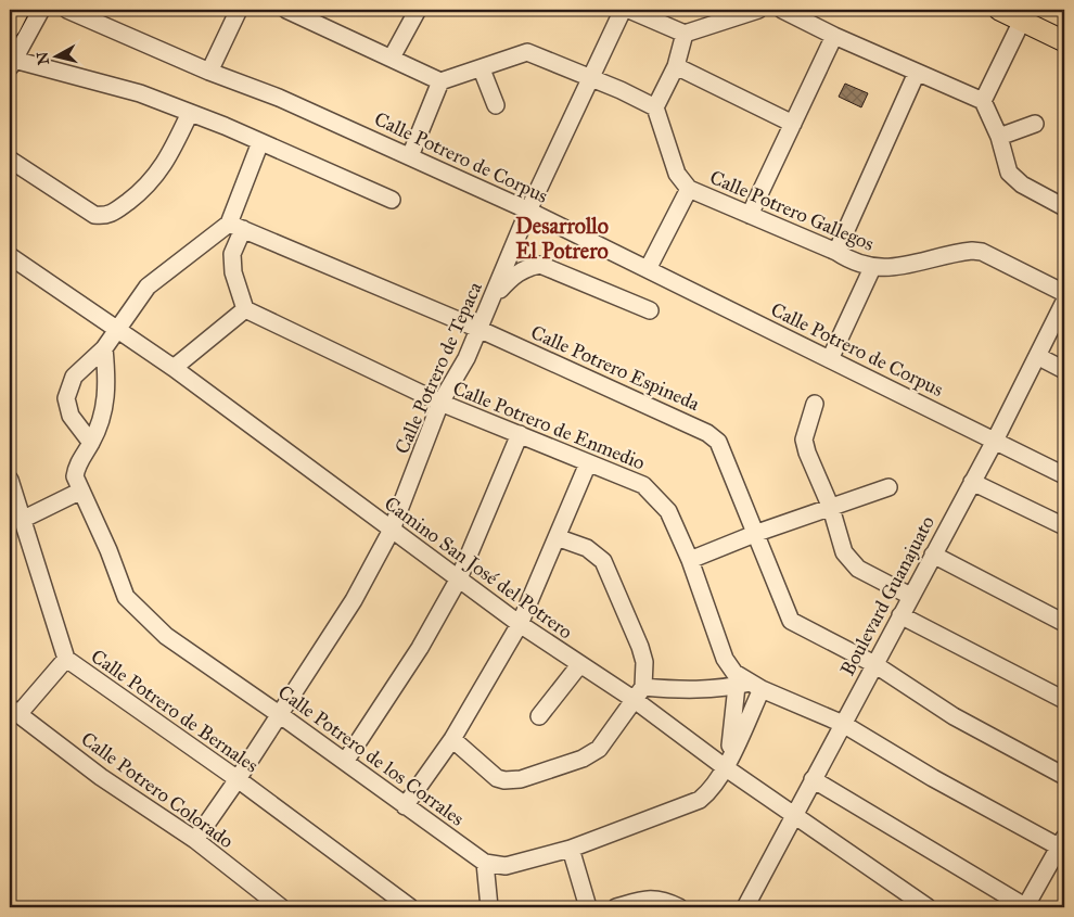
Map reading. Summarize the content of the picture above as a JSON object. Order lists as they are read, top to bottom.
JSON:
{
  "streets": {
    "street": [
      "Calle Potrero de Corpus",
      "Calle Potrero Gallegos",
      "Calle Potrero de Tepaca",
      "Calle Potrero Espineda",
      "Calle Potrero de Enmedio",
      "Camino San José del Potrero",
      "Boulevard Guanajuato",
      "Calle Potrero de Bernales",
      "Calle Potrero de los Corrales",
      "Calle Potrero Colorado"
    ]
  },
  "crossings": [
    ["Calle Potrero de Corpus", "Calle Potrero de Tepaca"],
    ["Calle Potrero de Corpus", "Boulevard Guanajuato"],
    ["Calle Potrero de Tepaca", "Calle Potrero Espineda"],
    ["Calle Potrero de Tepaca", "Calle Potrero de Enmedio"],
    ["Calle Potrero de Tepaca", "Camino San José del Potrero"],
    ["Calle Potrero de Tepaca", "Calle Potrero de Bernales"],
    ["Calle Potrero de Tepaca", "Calle Potrero de los Corrales"],
    ["Calle Potrero de Tepaca", "Calle Potrero Colorado"],
    ["Calle Potrero Espineda", "Boulevard Guanajuato"],
    ["Calle Potrero de Enmedio", "Boulevard Guanajuato"],
    ["Camino San José del Potrero", "Boulevard Guanajuato"]
  ],
  "districts": ["Desarrollo El Potrero"],
  "north": "left"
}
